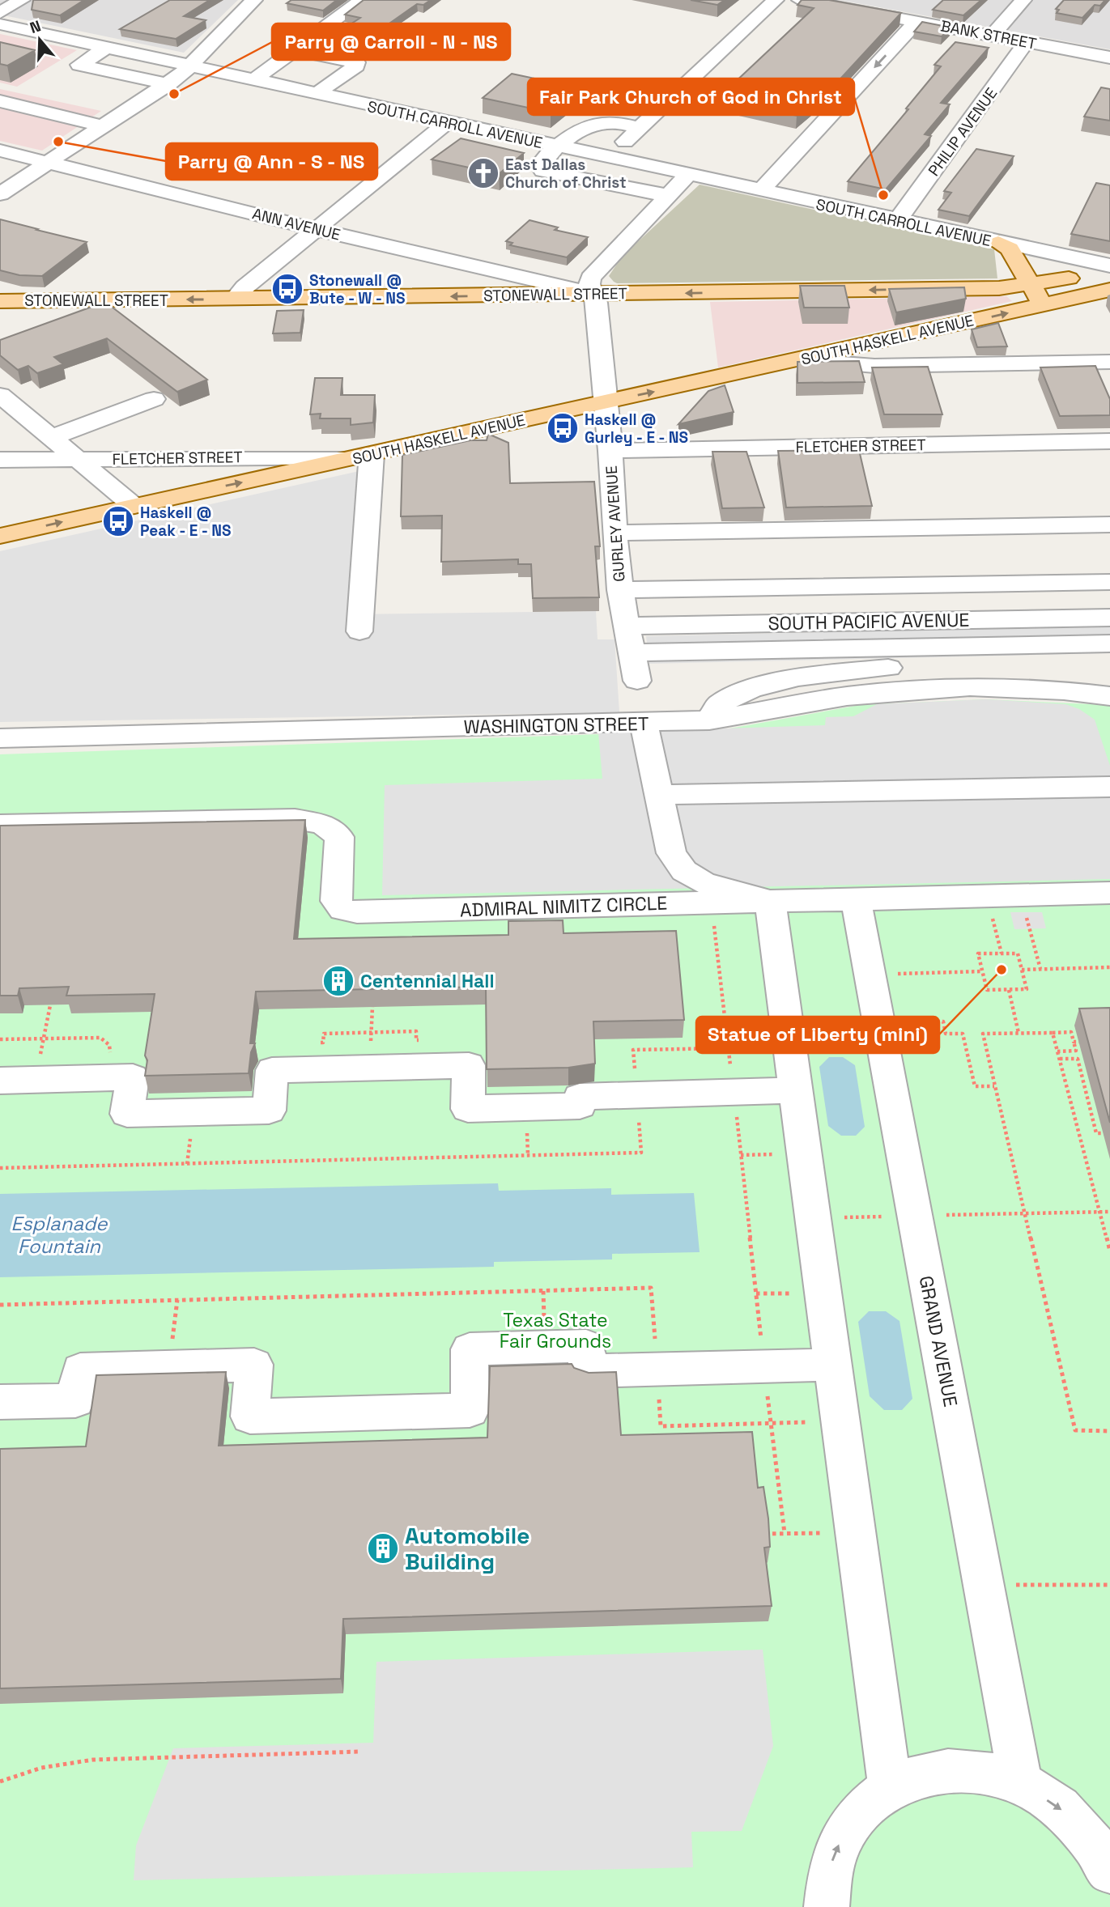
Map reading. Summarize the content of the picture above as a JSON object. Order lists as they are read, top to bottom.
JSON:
{
  "streets": {
    "main road": ["STONEWALL STREET", "SOUTH HASKELL AVENUE"],
    "street": [
      "BANK STREET",
      "SOUTH CARROLL AVENUE",
      "PHILIP AVENUE",
      "ANN AVENUE",
      "FLETCHER STREET",
      "GURLEY AVENUE",
      "SOUTH PACIFIC AVENUE",
      "WASHINGTON STREET",
      "ADMIRAL NIMITZ CIRCLE",
      "GRAND AVENUE"
    ]
  },
  "crossings": [
    ["BANK STREET", "PHILIP AVENUE"],
    ["SOUTH CARROLL AVENUE", "PHILIP AVENUE"],
    ["SOUTH CARROLL AVENUE", "GURLEY AVENUE"],
    ["ANN AVENUE", "STONEWALL STREET"],
    ["ANN AVENUE", "GURLEY AVENUE"],
    ["STONEWALL STREET", "GURLEY AVENUE"],
    ["SOUTH HASKELL AVENUE", "FLETCHER STREET"],
    ["SOUTH HASKELL AVENUE", "GURLEY AVENUE"],
    ["FLETCHER STREET", "GURLEY AVENUE"],
    ["GURLEY AVENUE", "SOUTH PACIFIC AVENUE"],
    ["WASHINGTON STREET", "ADMIRAL NIMITZ CIRCLE"],
    ["ADMIRAL NIMITZ CIRCLE", "GRAND AVENUE"]
  ],
  "one_way": ["STONEWALL STREET", "SOUTH HASKELL AVENUE"],
  "water": ["Esplanade Fountain"],
  "parks": ["Texas State Fair Grounds"],
  "places": {
    "other": [
      "Parry @ Carroll - N - NS",
      "Parry @ Ann - S - NS",
      "Fair Park Church of God in Christ",
      "Statue of Liberty (mini)"
    ],
    "church": ["East Dallas Church of Christ"],
    "bus stop": ["Stonewall @ Bute - W - NS", "Haskell @ Gurley - E - NS", "Haskell @ Peak - E - NS"],
    "building": ["Centennial Hall", "Automobile Building"]
  },
  "north": "top"
}
